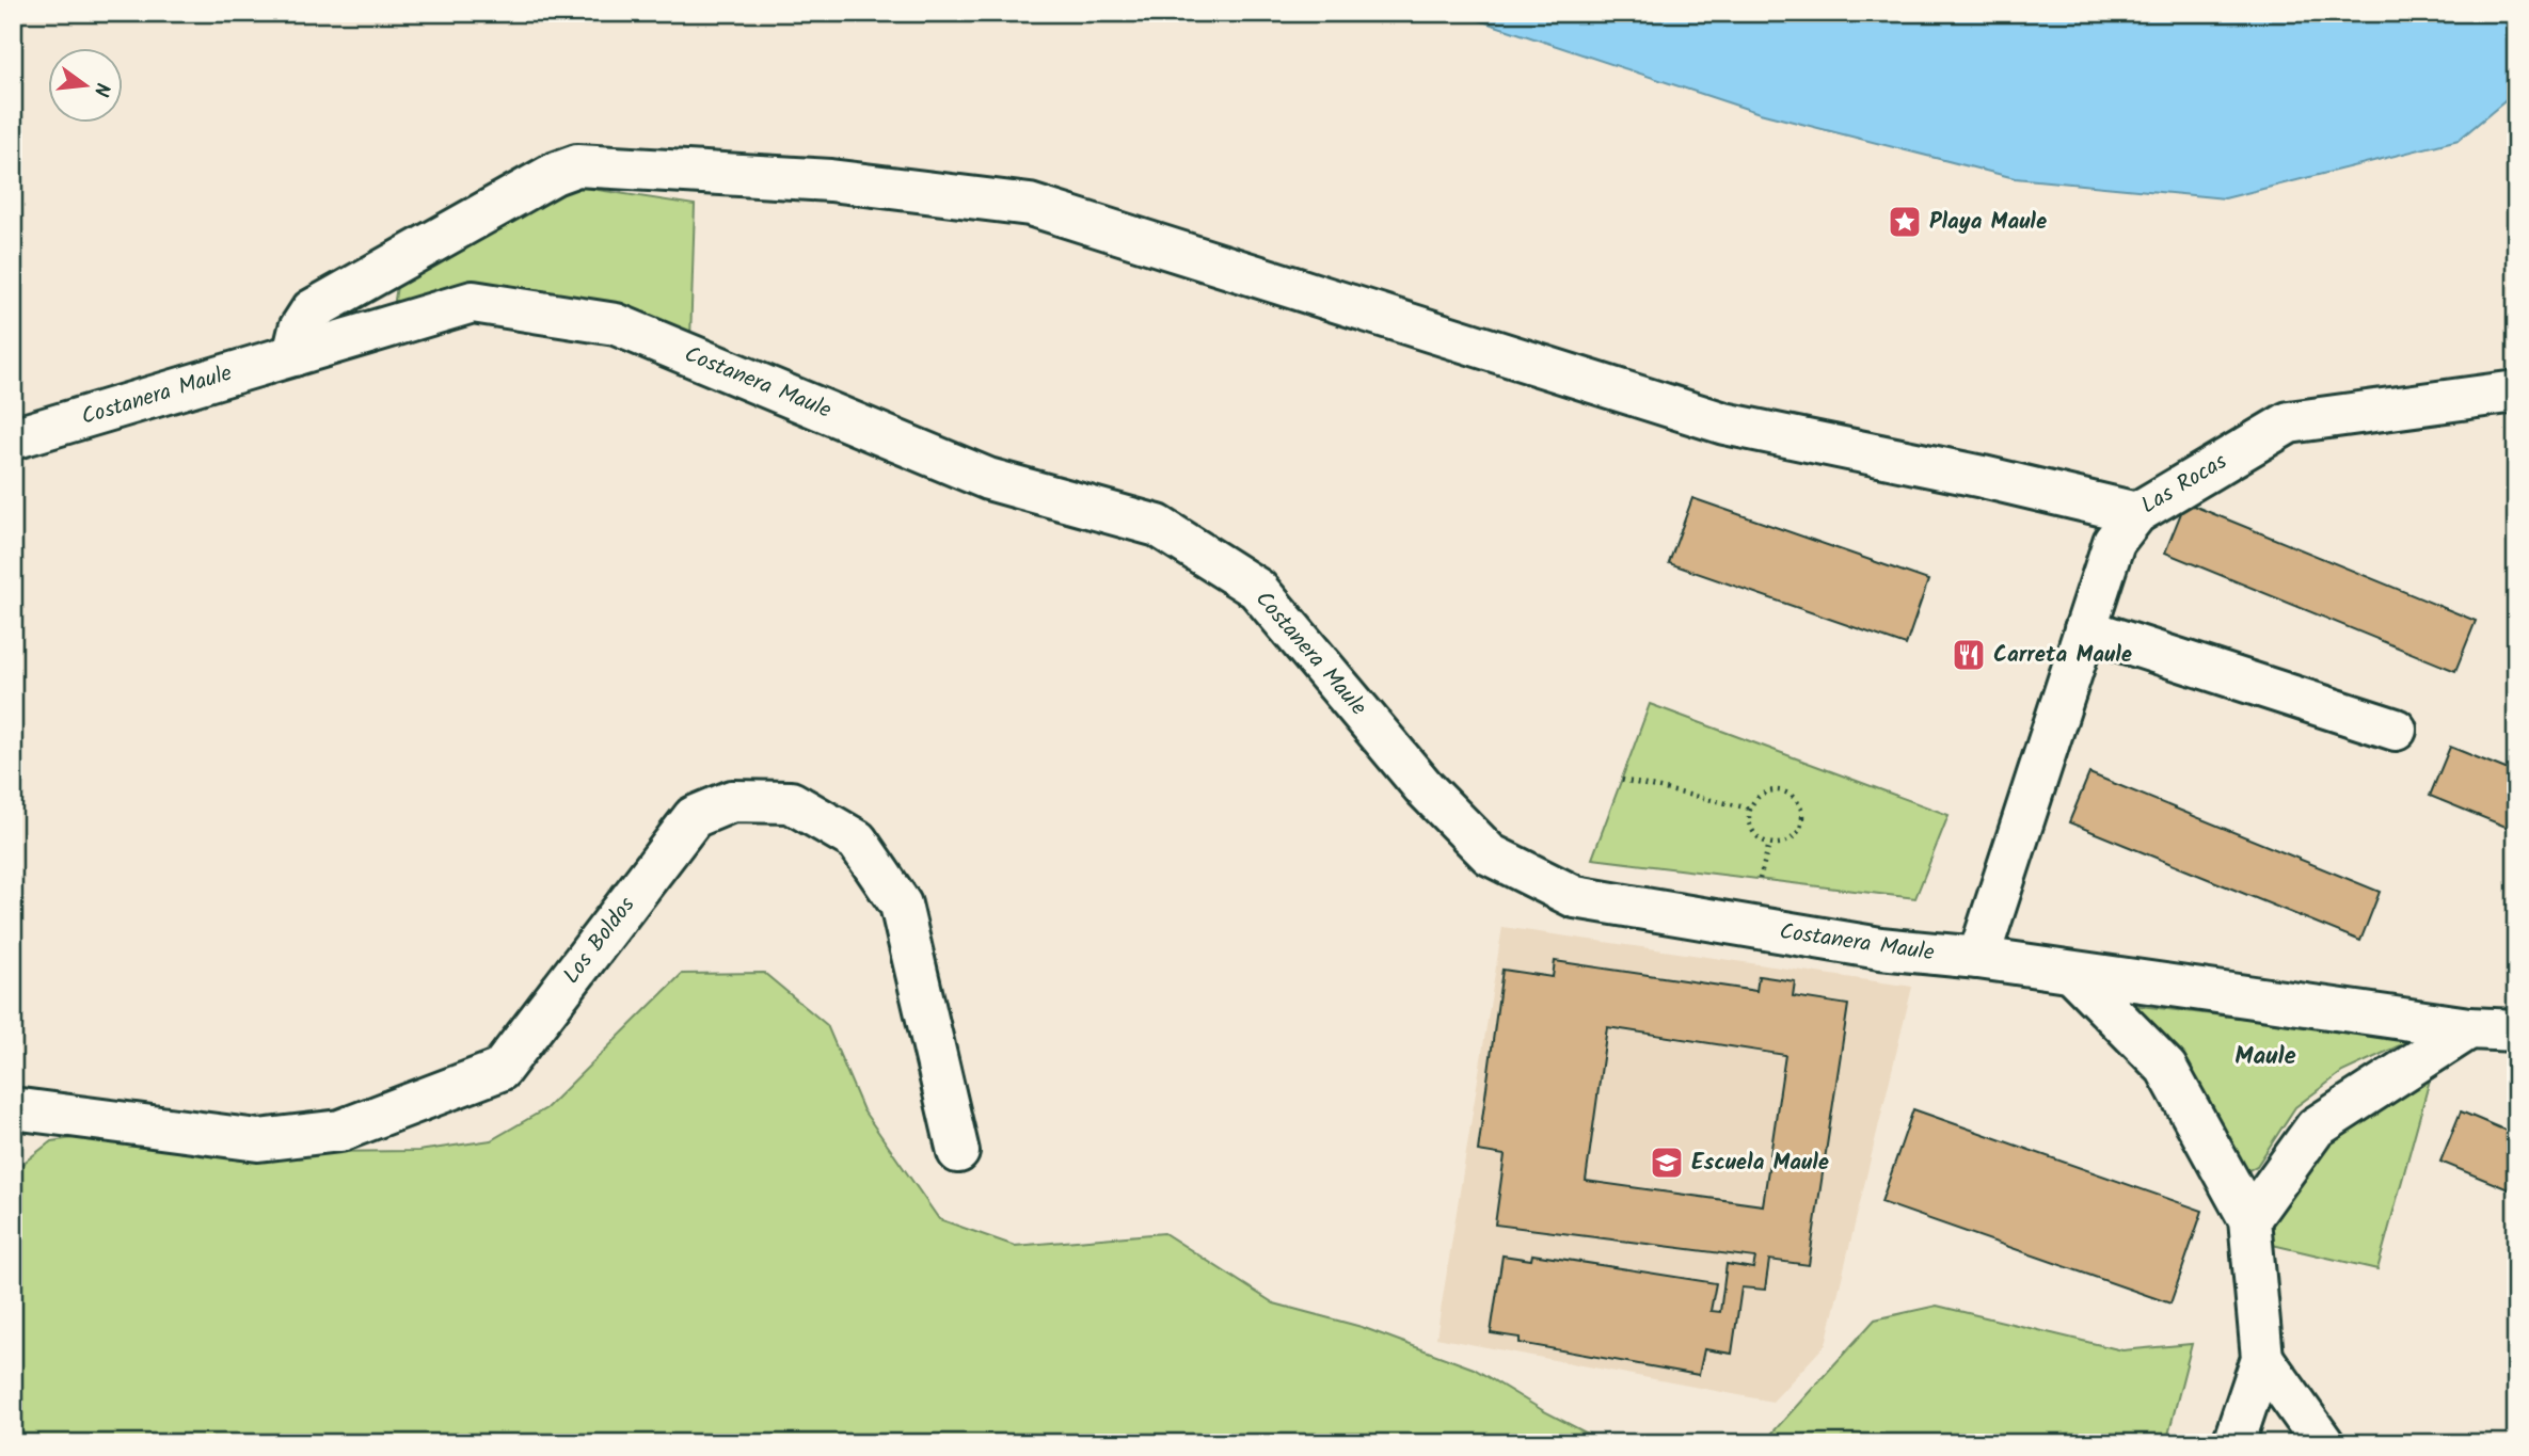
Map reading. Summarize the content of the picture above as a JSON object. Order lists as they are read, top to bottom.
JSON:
{
  "streets": {
    "street": ["Costanera Maule", "Las Rocas", "Los Boldos"]
  },
  "crossings": [
    ["Costanera Maule", "Las Rocas"]
  ],
  "districts": ["Maule"],
  "places": {
    "place": ["Playa Maule"],
    "restaurant": ["Carreta Maule"],
    "school or university": ["Escuela Maule"]
  },
  "north": "right"
}
